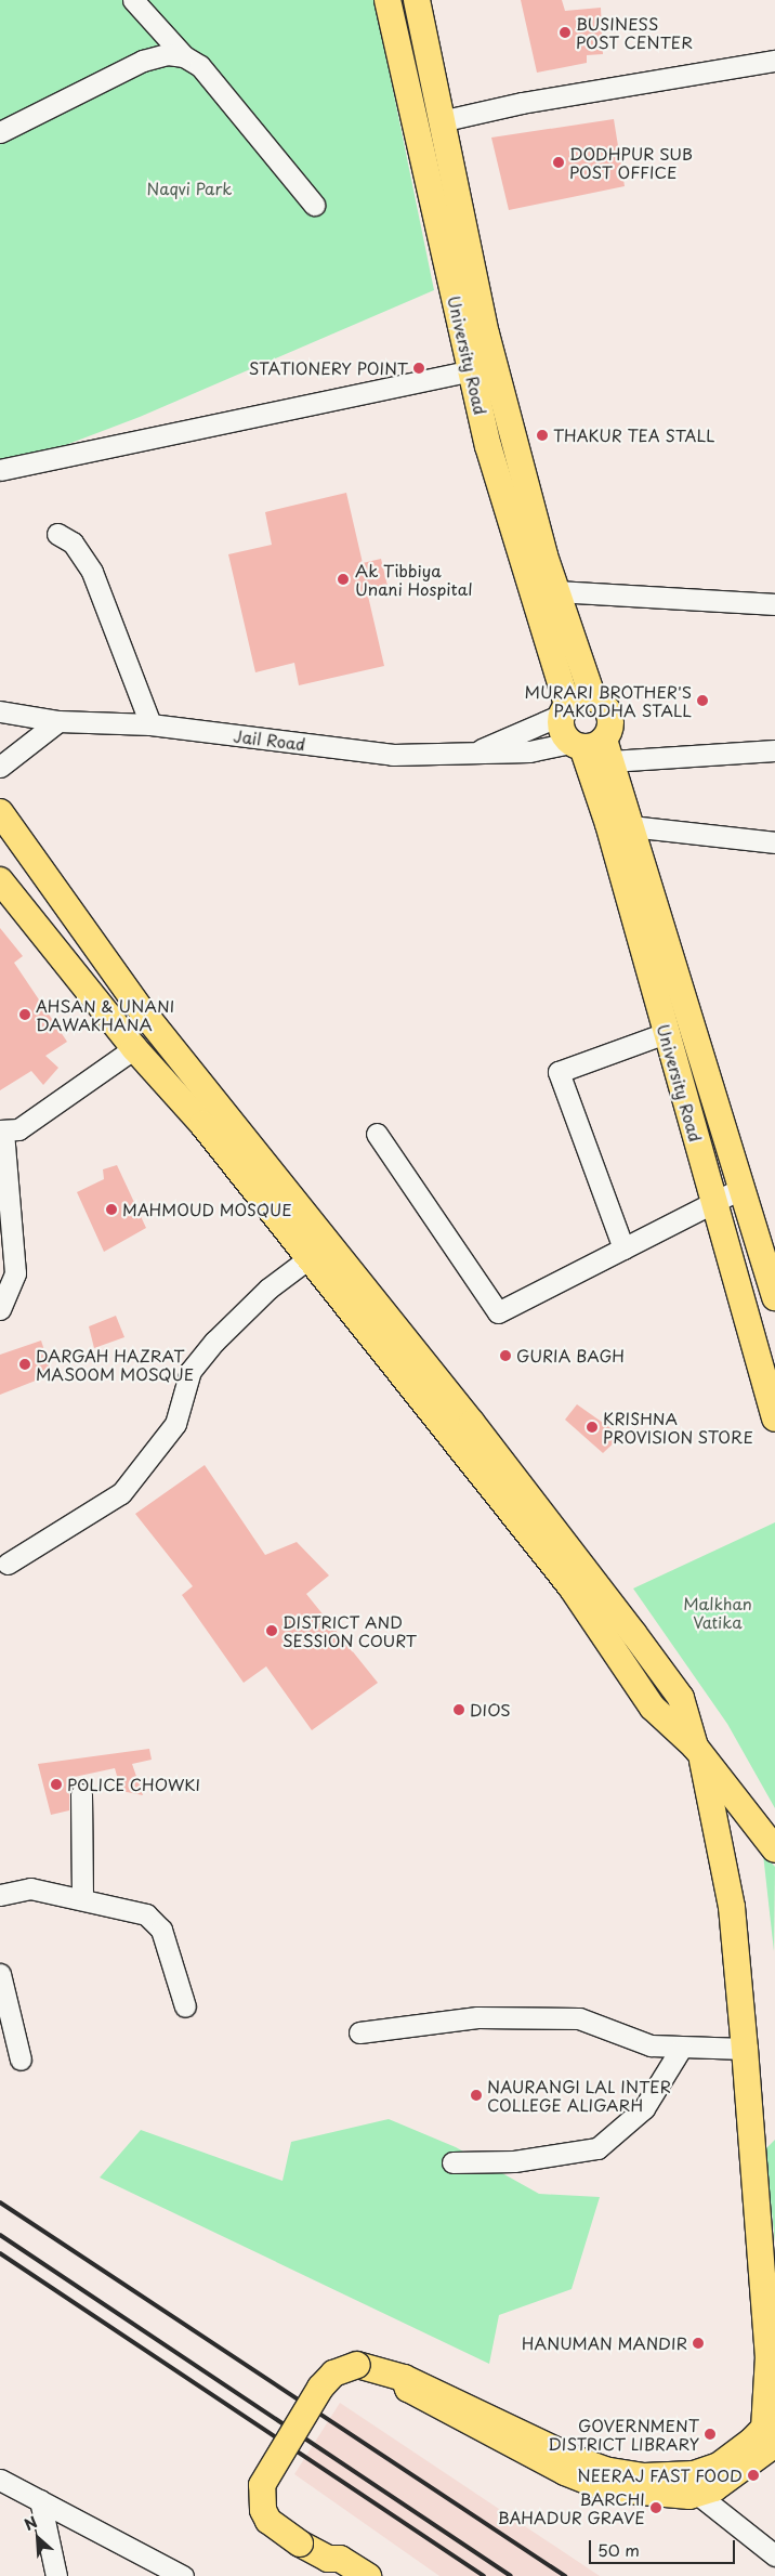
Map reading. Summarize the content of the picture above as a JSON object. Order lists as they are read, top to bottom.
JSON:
{
  "streets": {
    "main road": ["University Road"],
    "street": ["Jail Road"]
  },
  "crossings": [
    ["University Road", "Jail Road"]
  ],
  "parks": ["Naqvi Park", "Malkhan Vatika"],
  "places": [
    "BUSINESS POST CENTER",
    "DODHPUR SUB POST OFFICE",
    "STATIONERY POINT",
    "THAKUR TEA STALL",
    "Ak Tibbiya Unani Hospital",
    "MURARI BROTHER'S PAKODHA STALL",
    "AHSAN & UNANI DAWAKHANA",
    "MAHMOUD MOSQUE",
    "GURIA BAGH",
    "DARGAH HAZRAT MASOOM MOSQUE",
    "KRISHNA PROVISION STORE",
    "DISTRICT AND SESSION COURT",
    "DIOS",
    "POLICE CHOWKI",
    "NAURANGI LAL INTER COLLEGE ALIGARH",
    "HANUMAN MANDIR",
    "GOVERNMENT DISTRICT LIBRARY",
    "NEERAJ FAST FOOD",
    "BARCHI BAHADUR GRAVE"
  ],
  "scale_bar": "50 m",
  "north": "top left"
}
